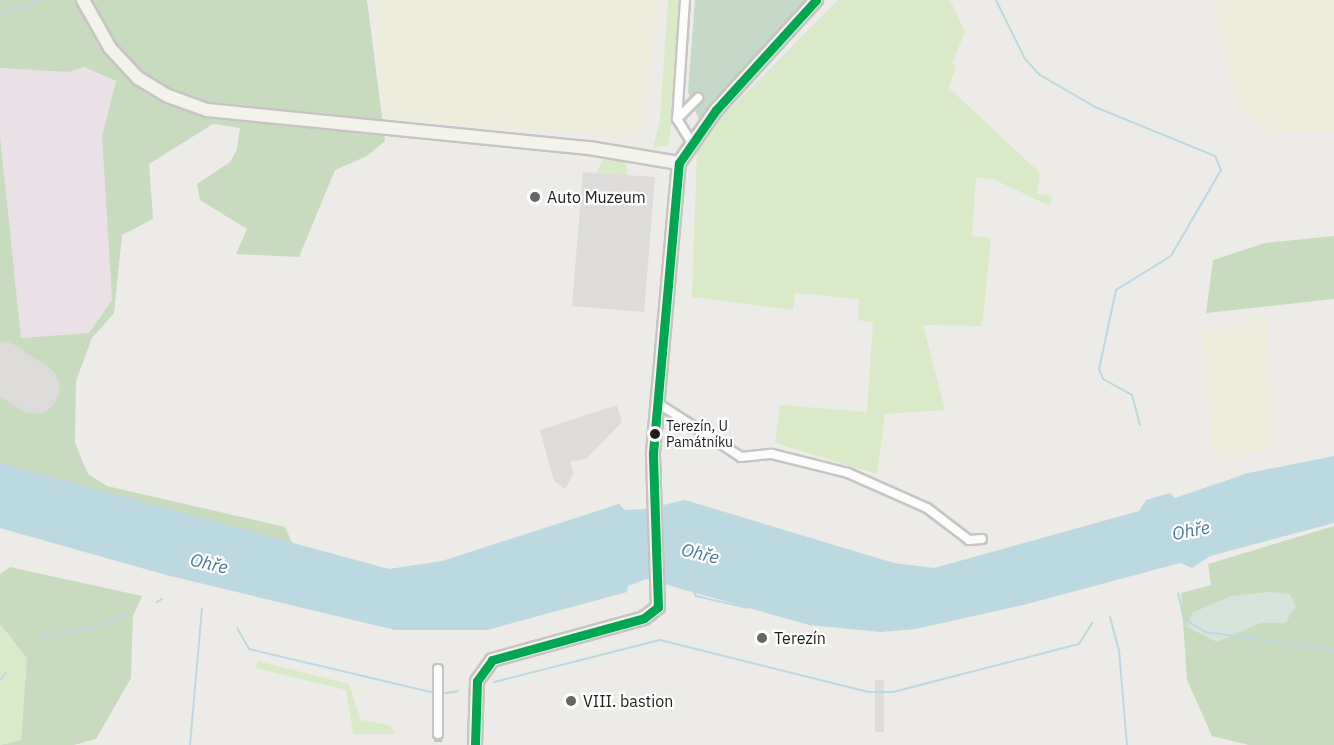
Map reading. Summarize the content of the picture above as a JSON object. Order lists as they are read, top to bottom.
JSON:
{
  "water": ["Ohře"],
  "places": [
    "Auto Muzeum",
    "Terezín, U Památníku",
    "Terezín",
    "VIII. bastion"
  ]
}
